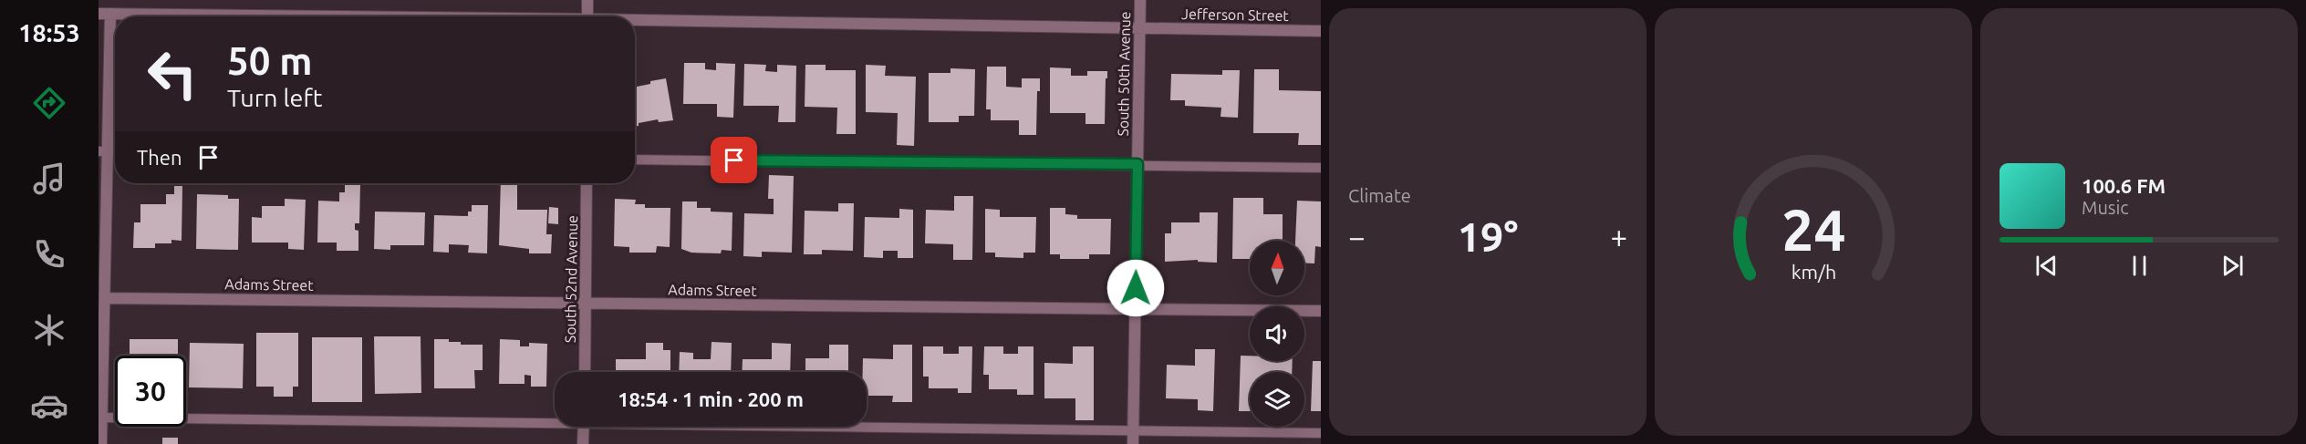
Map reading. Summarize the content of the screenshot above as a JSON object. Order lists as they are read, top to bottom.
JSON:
{
  "streets": {
    "street": [
      "Jefferson Street",
      "South 50th Avenue",
      "South 52nd Avenue",
      "Adams Street"
    ]
  },
  "crossings": [
    ["Jefferson Street", "South 50th Avenue"],
    ["South 50th Avenue", "Adams Street"],
    ["South 52nd Avenue", "Adams Street"]
  ],
  "north": "top",
  "page": {
    "tabs": "18:53",
    "tile": "Climate",
    "turn": ["50 m", "Turn left"],
    "then": "Then",
    "song": ["100.6 FM", "Music"],
    "heat": ["−", "19°", "+"],
    "limit": "30",
    "trip": "18:54 · 1 min · 200 m",
    "gauge": ["24", "km/h"]
  }
}
